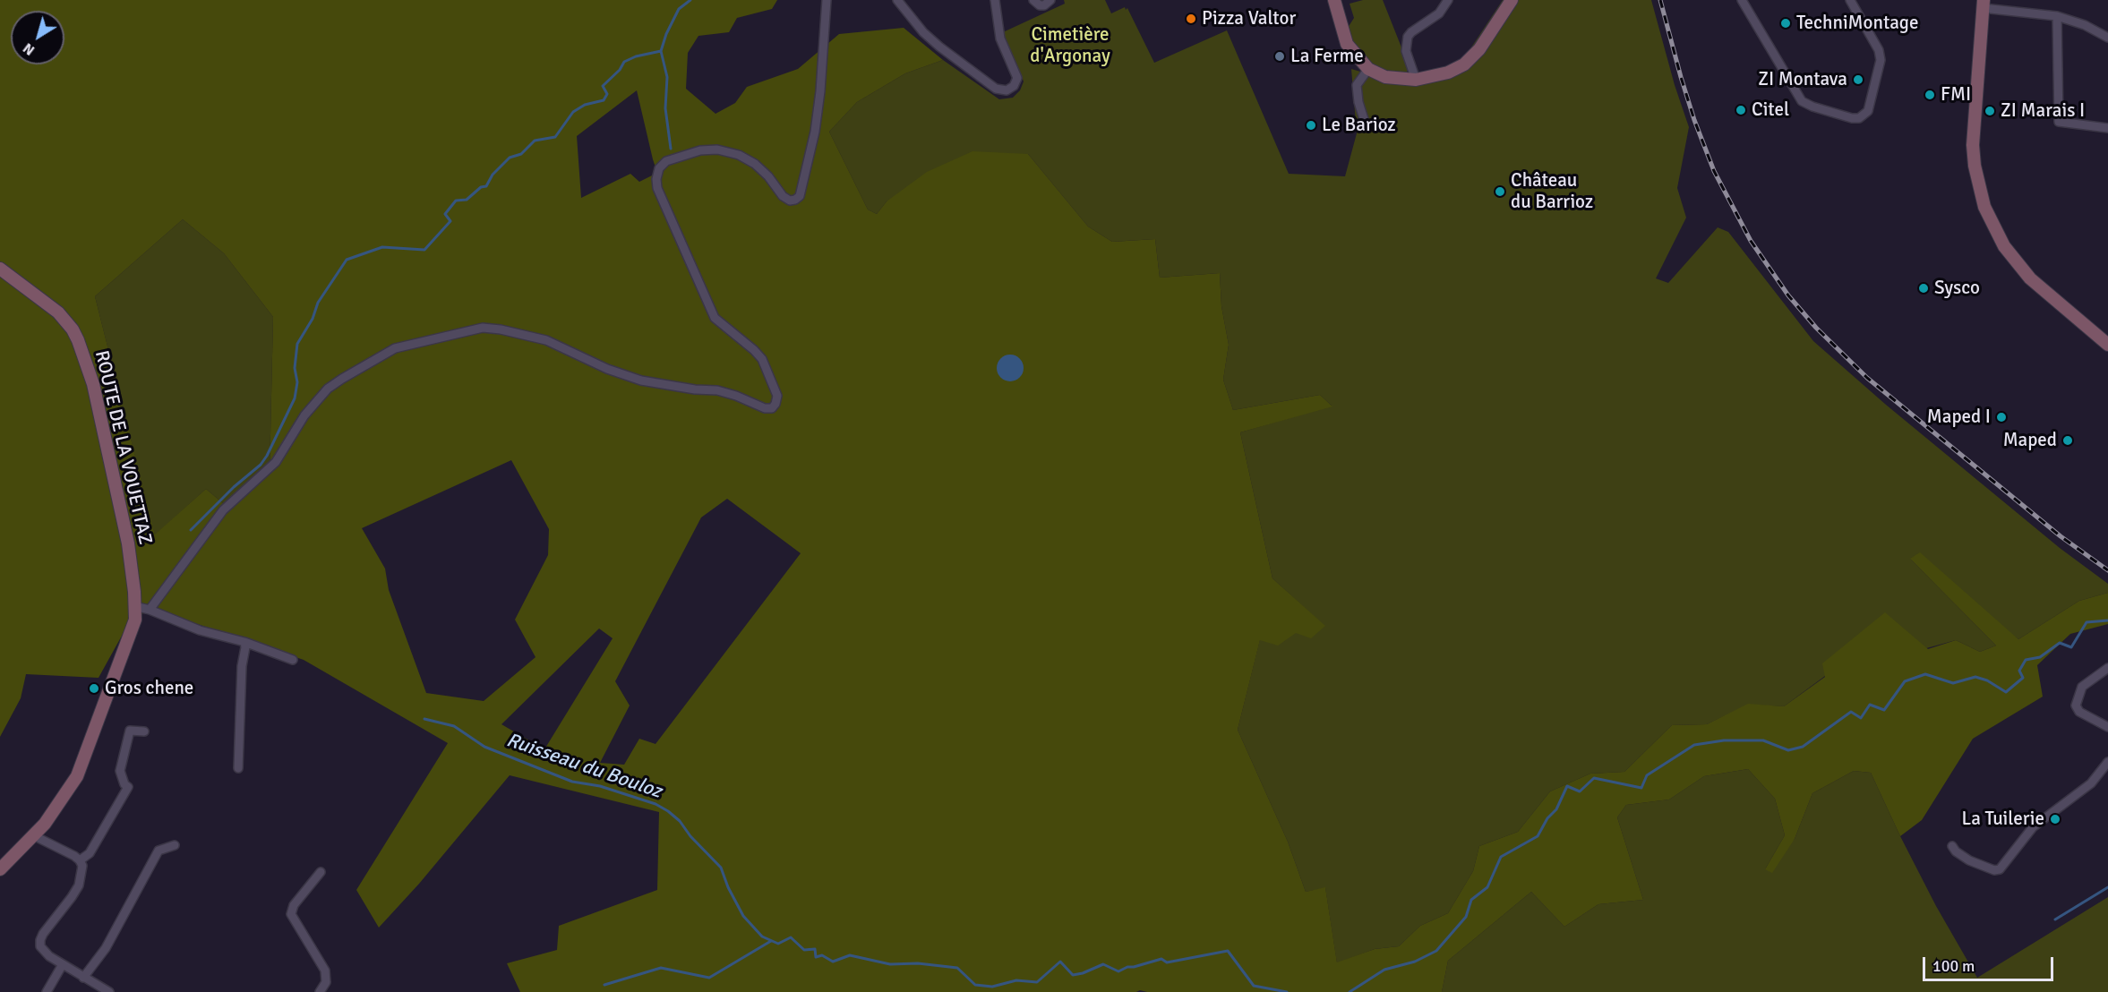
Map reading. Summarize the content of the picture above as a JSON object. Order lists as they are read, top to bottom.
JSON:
{
  "streets": {
    "street": ["ROUTE DE LA VOUETTAZ"]
  },
  "water": ["Ruisseau du Bouloz"],
  "parks": ["Cimetière d'Argonay"],
  "places": [
    "Pizza Valtor",
    "TechniMontage",
    "La Ferme",
    "ZI Montava",
    "FMI",
    "Citel",
    "ZI Marais I",
    "Le Barioz",
    "Château du Barrioz",
    "Sysco",
    "Maped I",
    "Maped",
    "Gros chene",
    "La Tuilerie"
  ],
  "scale_bar": "100 m",
  "north": "bottom left"
}
